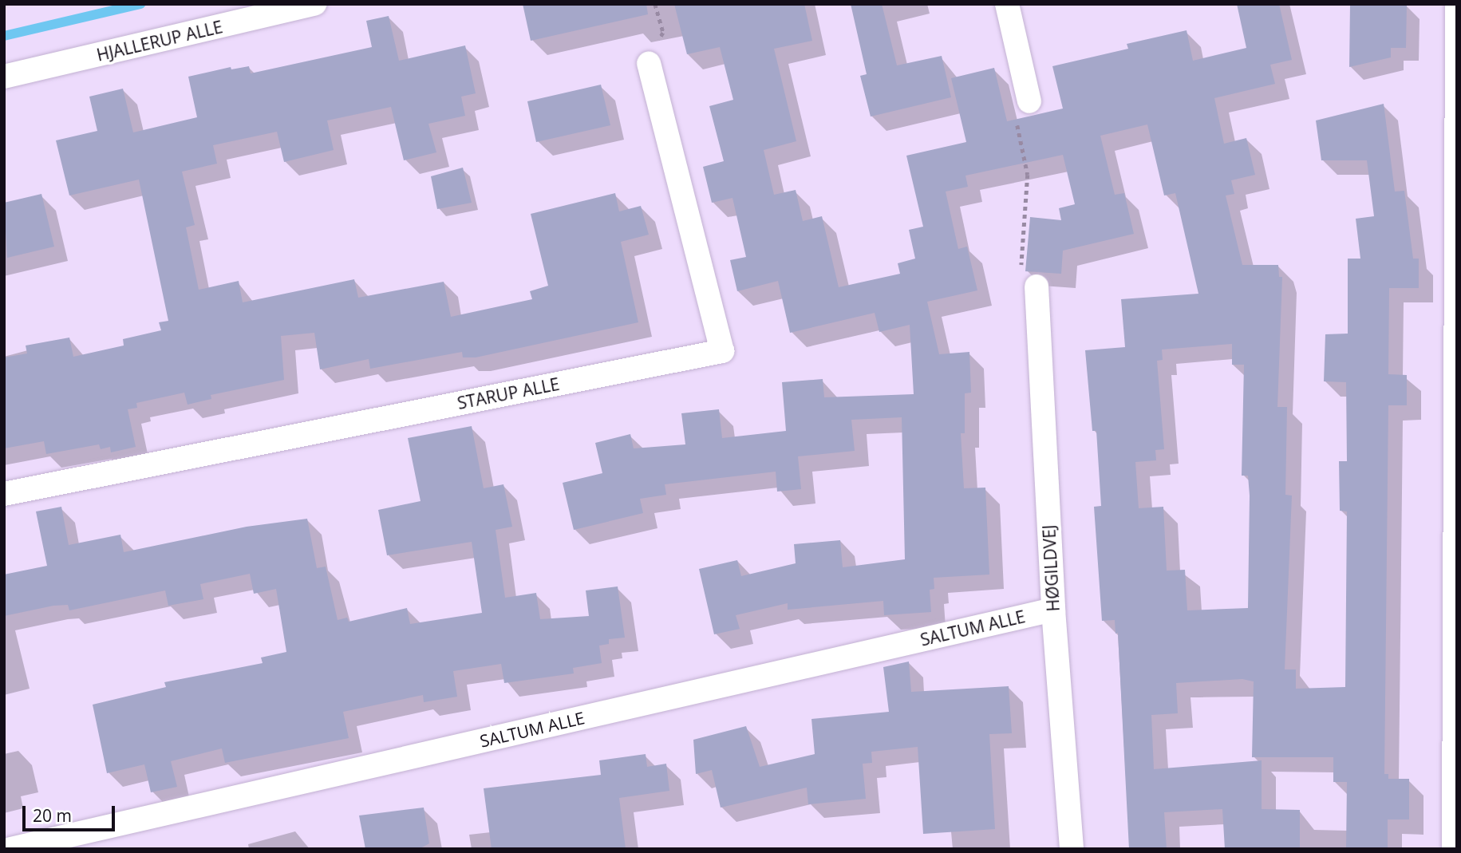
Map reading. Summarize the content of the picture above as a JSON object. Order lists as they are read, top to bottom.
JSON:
{
  "streets": {
    "street": [
      "HJALLERUP ALLE",
      "STARUP ALLE",
      "HØGILDVEJ",
      "SALTUM ALLE"
    ]
  },
  "crossings": [
    ["HØGILDVEJ", "SALTUM ALLE"]
  ],
  "scale_bar": "20 m"
}
